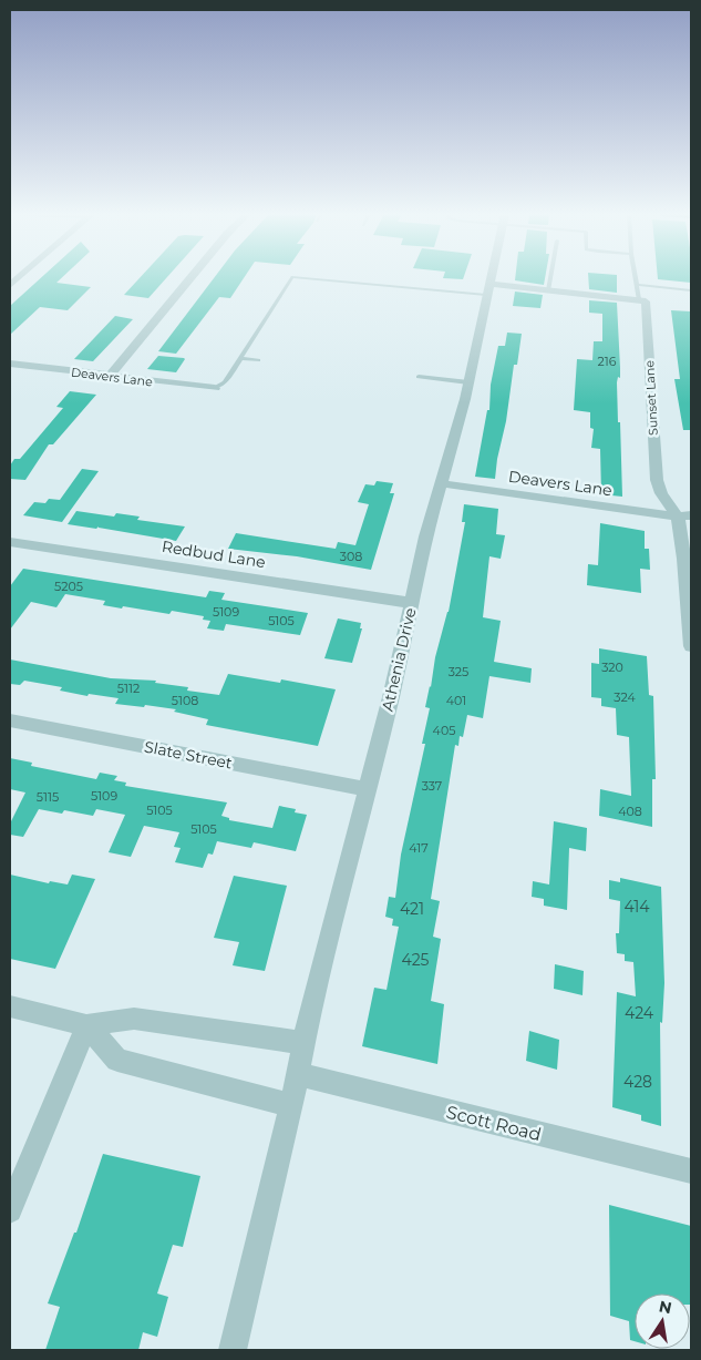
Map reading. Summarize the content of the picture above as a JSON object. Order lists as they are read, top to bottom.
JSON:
{
  "streets": {
    "street": [
      "Deavers Lane",
      "Sunset Lane",
      "Redbud Lane",
      "Athenia Drive",
      "Slate Street",
      "Scott Road"
    ]
  },
  "crossings": [
    ["Deavers Lane", "Sunset Lane"],
    ["Deavers Lane", "Athenia Drive"],
    ["Redbud Lane", "Athenia Drive"],
    ["Athenia Drive", "Slate Street"],
    ["Athenia Drive", "Scott Road"]
  ],
  "house_numbers": [
    "216",
    "308",
    "5205",
    "5109",
    "5105",
    "320",
    "325",
    "5112",
    "324",
    "5108",
    "401",
    "405",
    "337",
    "5109",
    "5115",
    "5105",
    "408",
    "5105",
    "417",
    "414",
    "421",
    "425",
    "424",
    "428"
  ],
  "north": "top"
}
